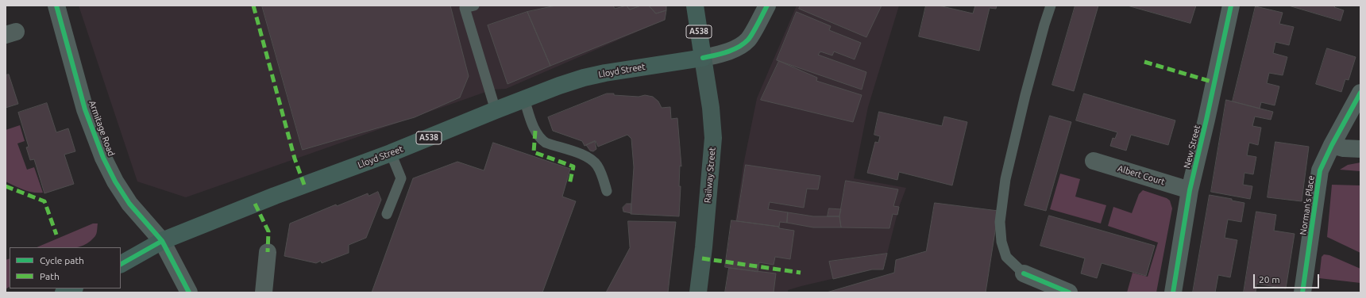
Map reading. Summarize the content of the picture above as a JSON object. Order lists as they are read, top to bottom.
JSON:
{
  "streets": {
    "main road": ["A538", "Lloyd Street", "Railway Street"],
    "street": [
      "Armitage Road",
      "New Street",
      "Albert Court",
      "Norman's Place"
    ]
  },
  "crossings": [
    ["A538", "Lloyd Street"],
    ["A538", "Railway Street"],
    ["Lloyd Street", "Armitage Road"],
    ["Lloyd Street", "Railway Street"],
    ["New Street", "Albert Court"]
  ],
  "legend": ["Cycle path", "Path"],
  "scale_bar": "20 m"
}
